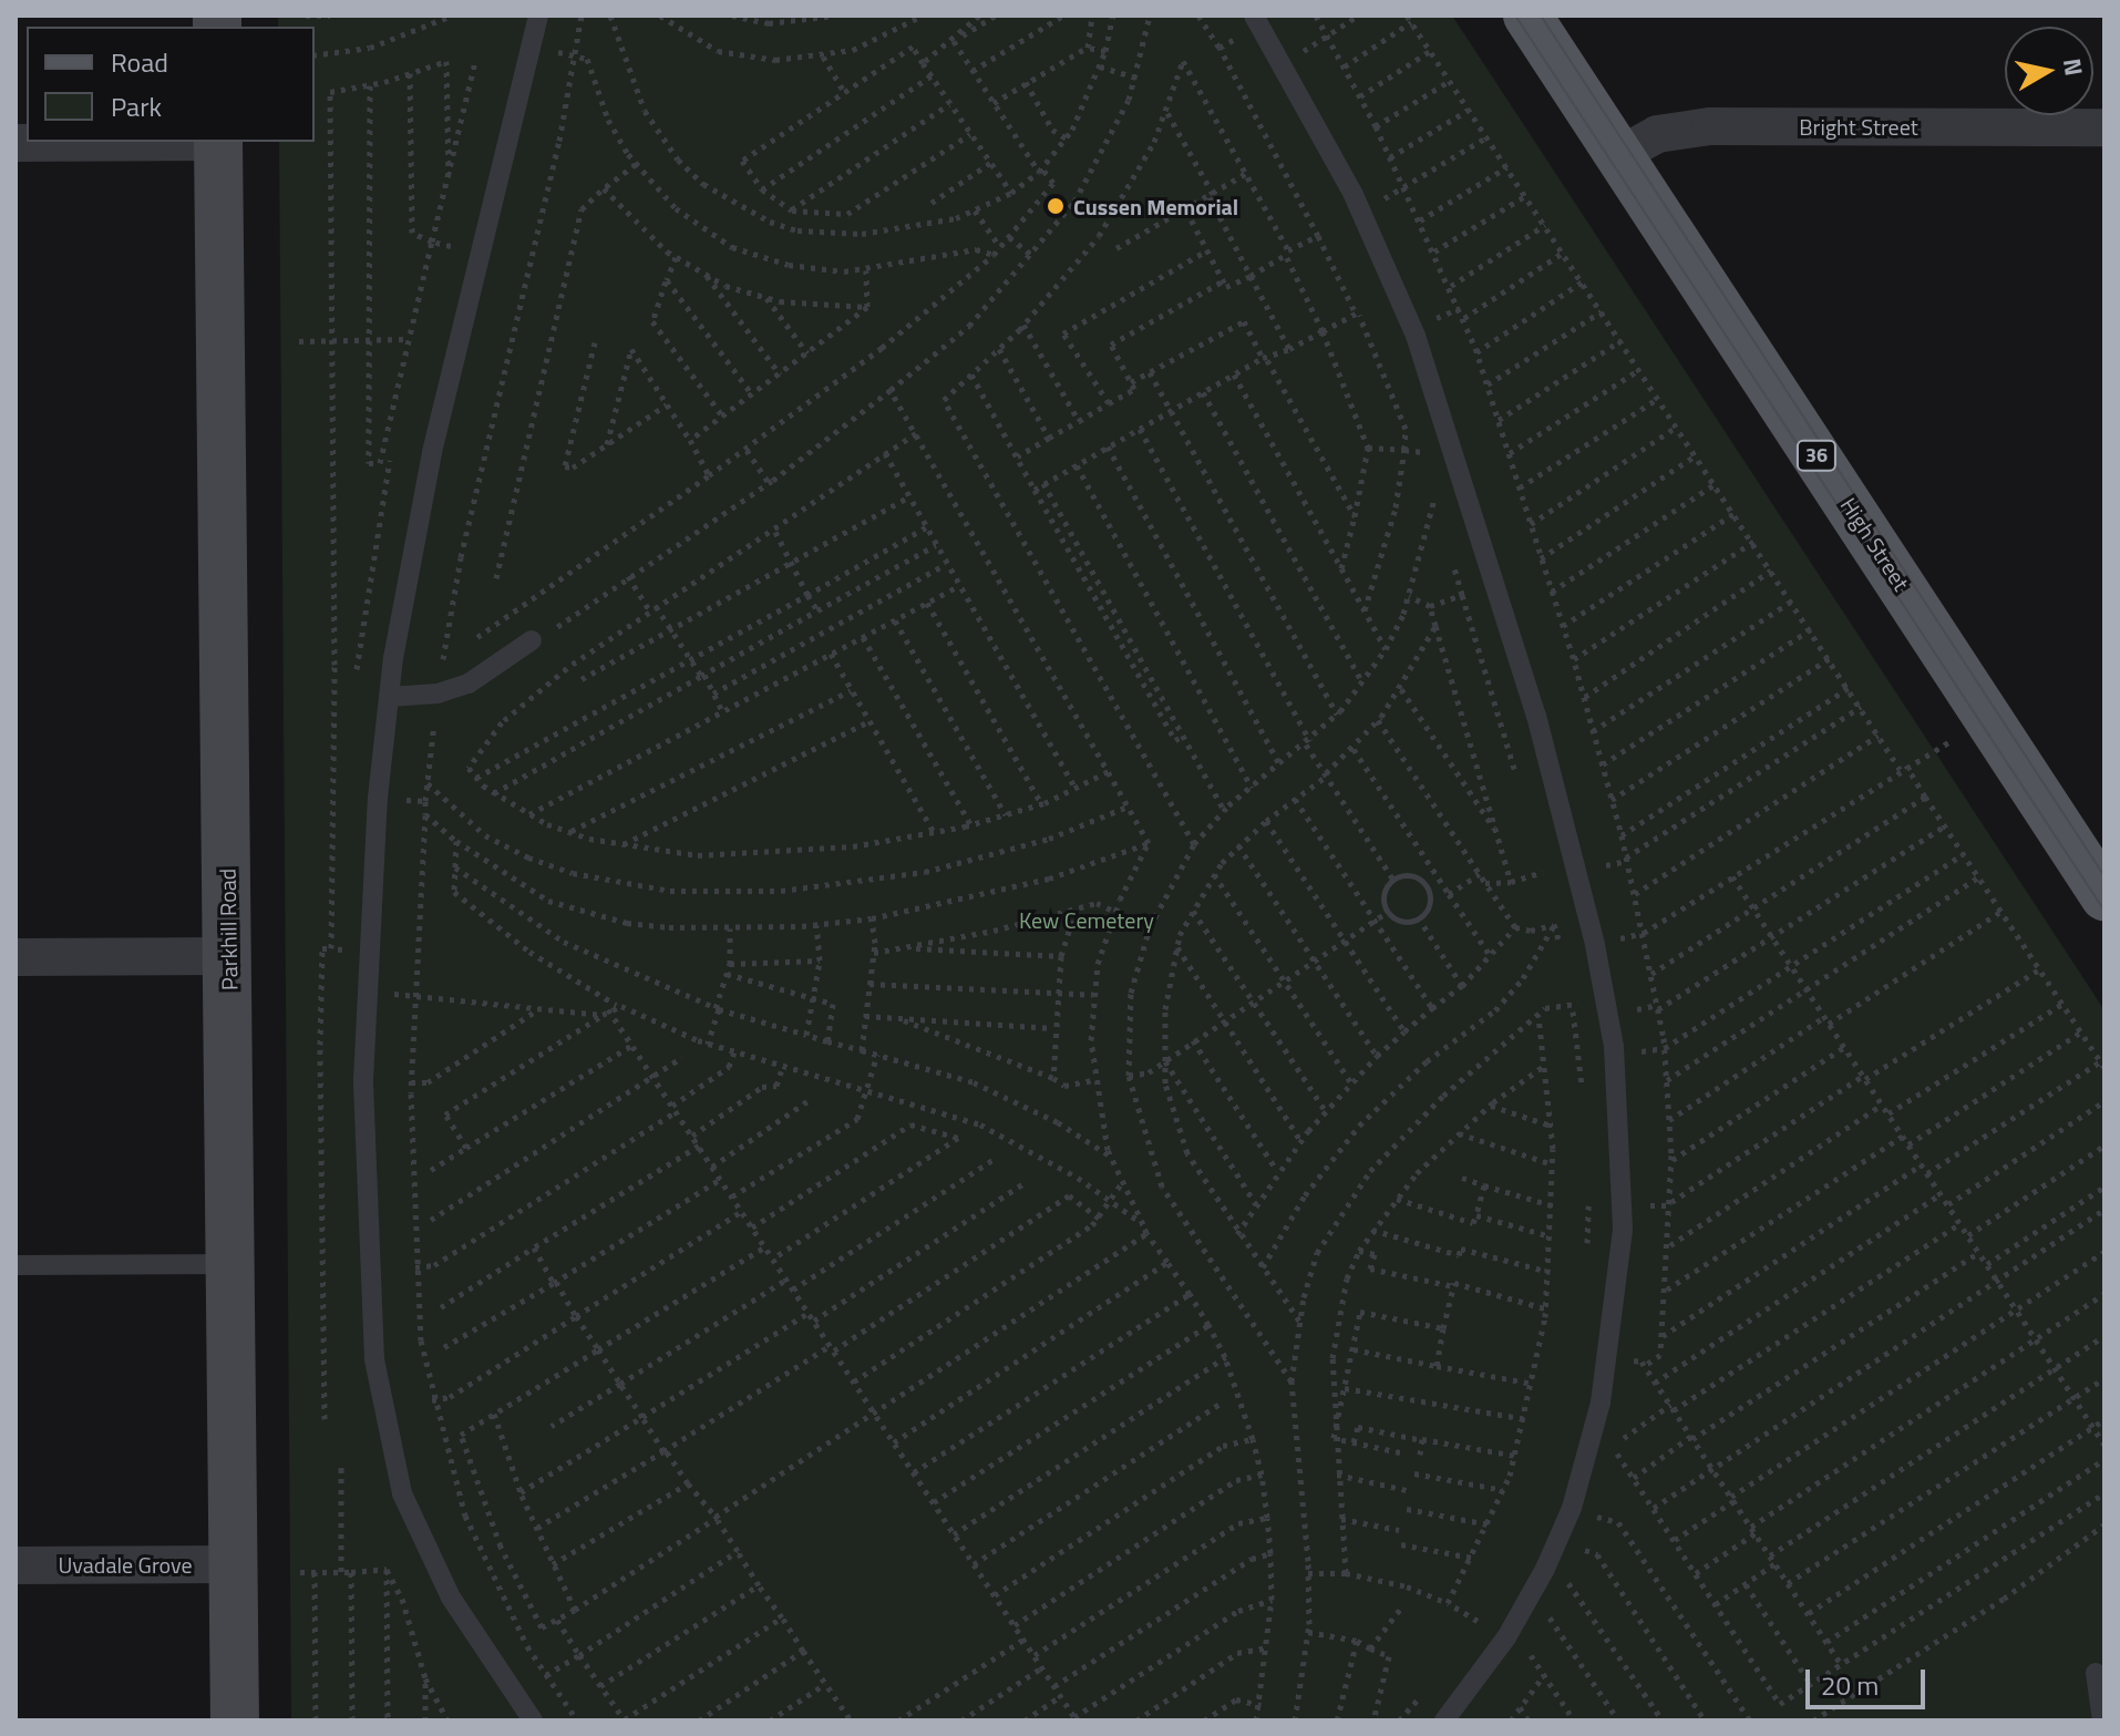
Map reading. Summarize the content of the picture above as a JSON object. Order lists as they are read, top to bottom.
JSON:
{
  "streets": {
    "main road": ["36", "High Street"],
    "street": ["Bright Street", "Parkhill Road", "Uvadale Grove"]
  },
  "crossings": [
    ["Bright Street", "High Street"],
    ["Parkhill Road", "Uvadale Grove"]
  ],
  "parks": ["Kew Cemetery"],
  "places": ["Cussen Memorial"],
  "legend": ["Road", "Park"],
  "scale_bar": "20 m",
  "north": "right"
}
